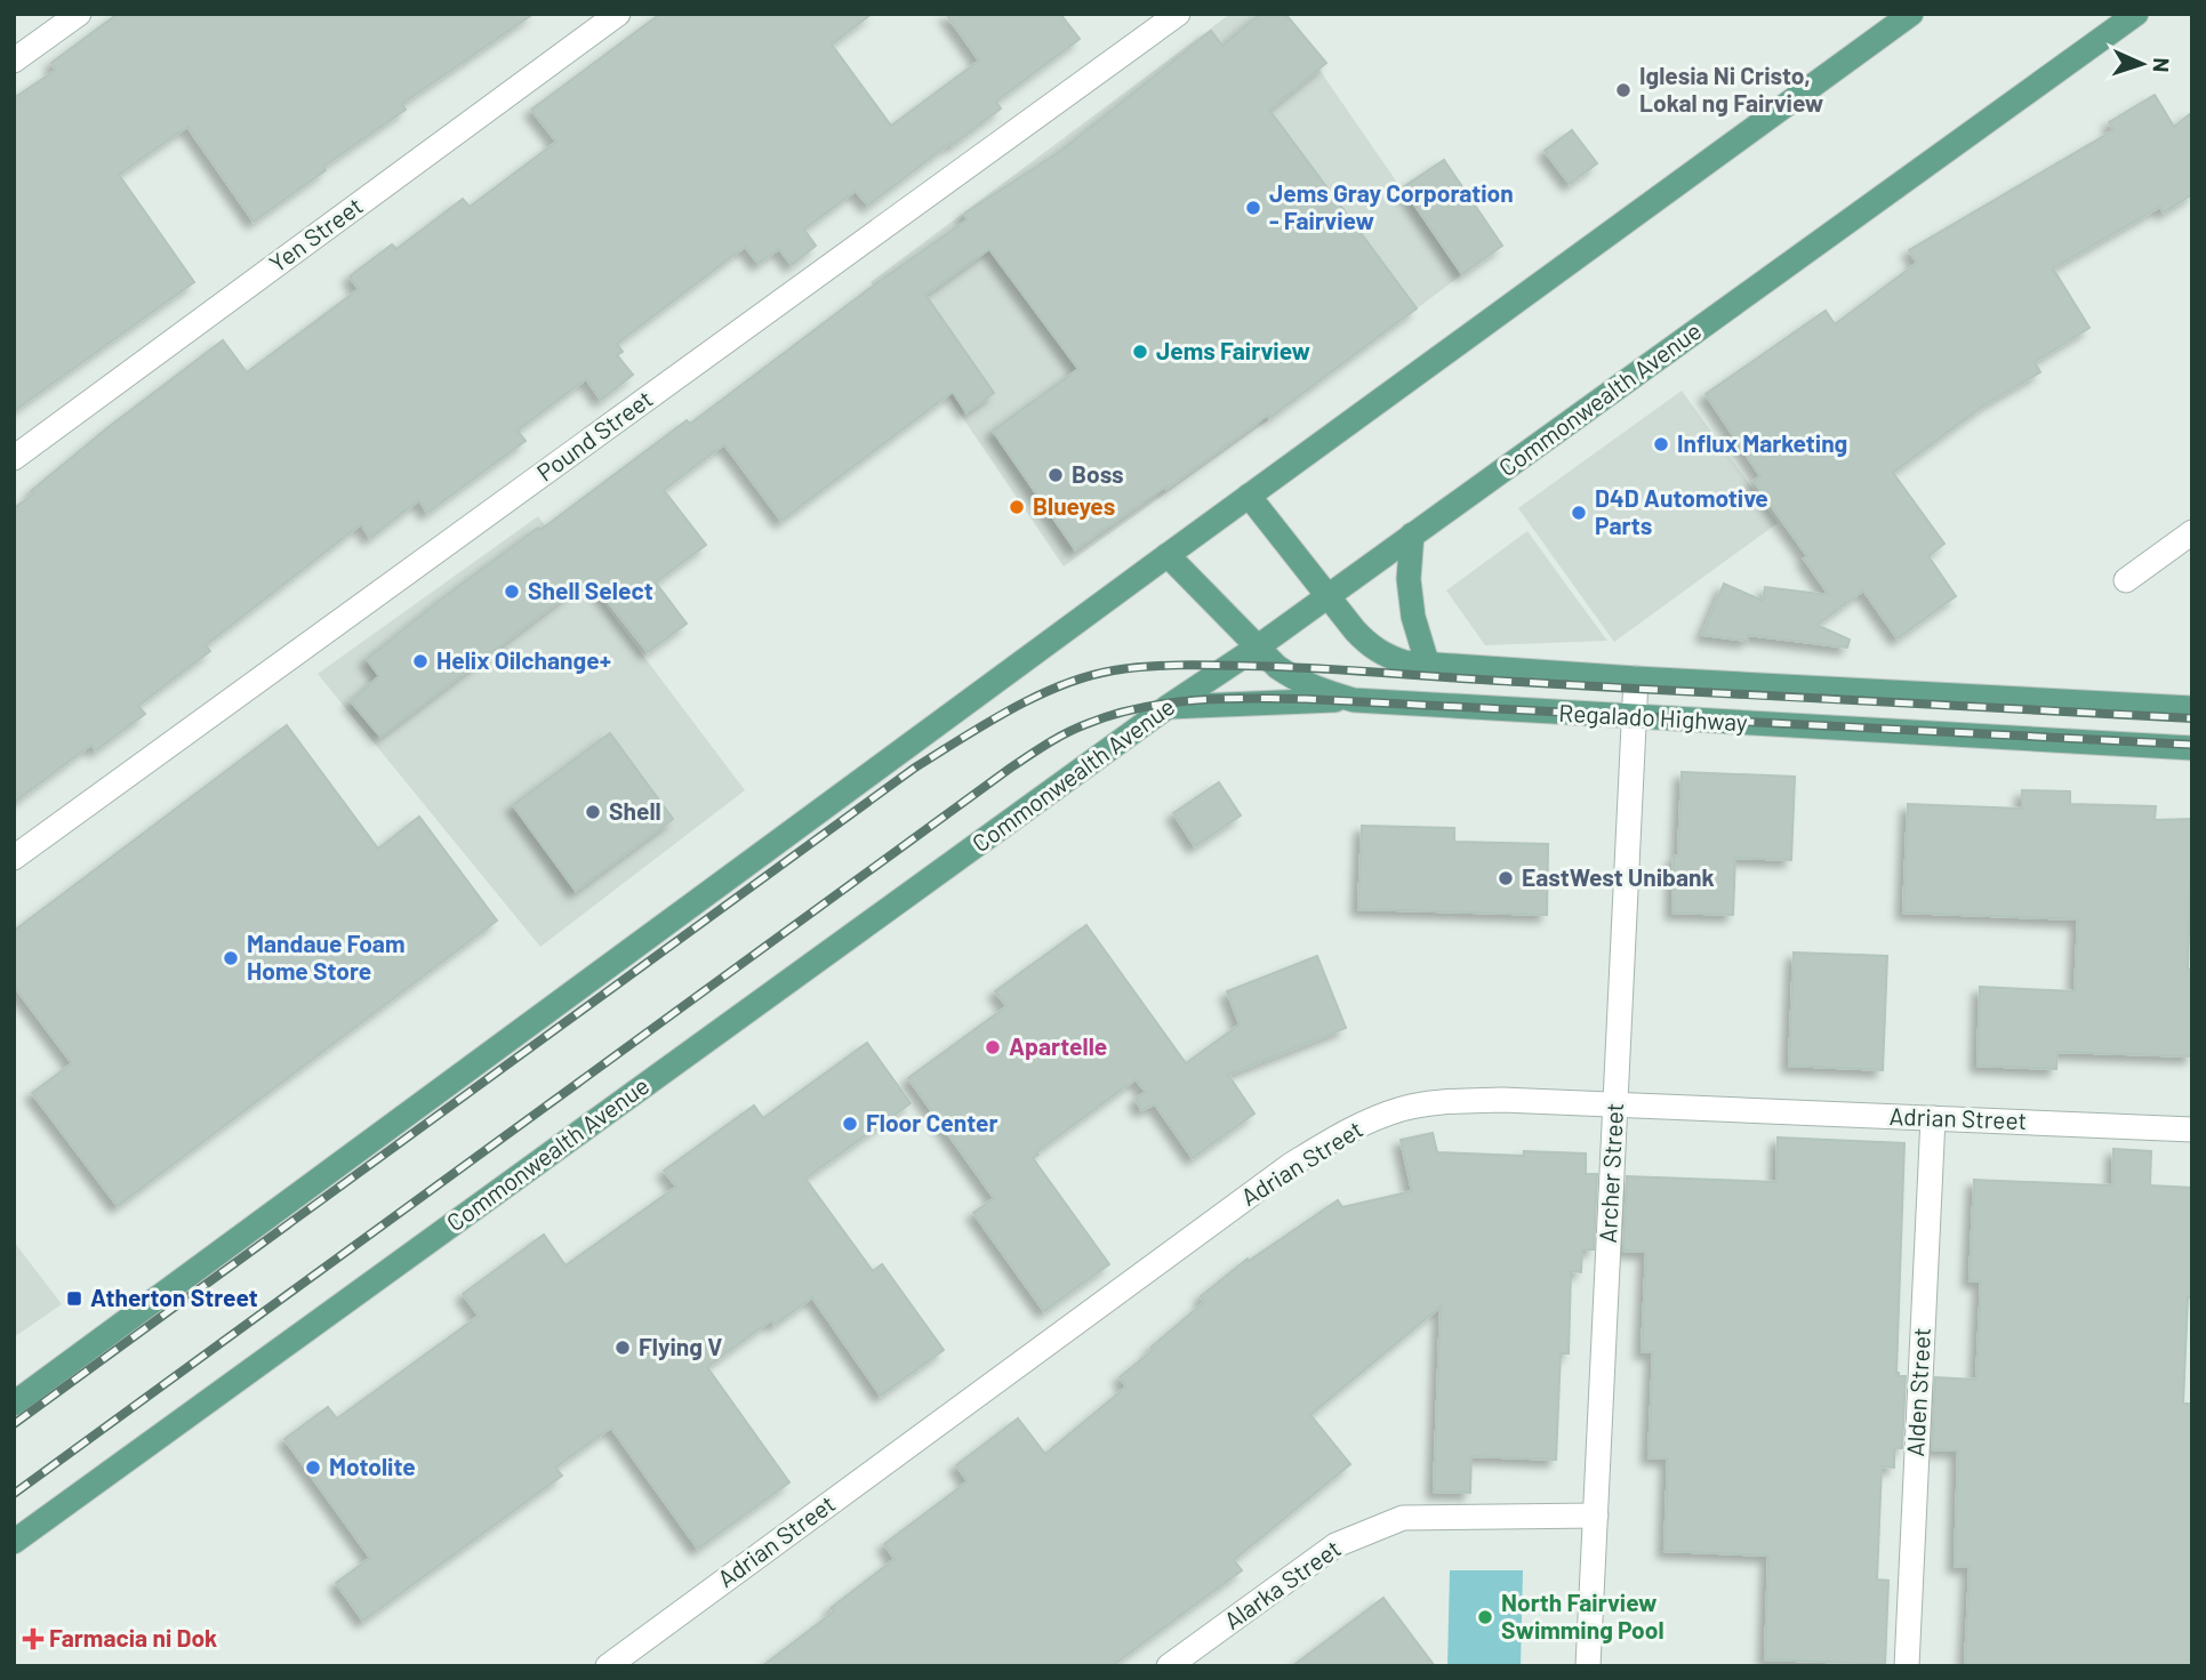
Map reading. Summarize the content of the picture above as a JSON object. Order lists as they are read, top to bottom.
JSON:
{
  "streets": {
    "main road": ["Commonwealth Avenue", "Regalado Highway"],
    "street": [
      "Yen Street",
      "Pound Street",
      "Adrian Street",
      "Archer Street",
      "Alden Street",
      "Alarka Street"
    ]
  },
  "crossings": [
    ["Commonwealth Avenue", "Regalado Highway"],
    ["Regalado Highway", "Archer Street"],
    ["Adrian Street", "Archer Street"],
    ["Adrian Street", "Alden Street"],
    ["Archer Street", "Alarka Street"]
  ],
  "places": {
    "other": [
      "Iglesia Ni Cristo, Lokal ng Fairview",
      "Jems Gray Corporation - Fairview",
      "Jems Fairview",
      "Influx Marketing",
      "Boss",
      "Blueyes",
      "D4D Automotive Parts",
      "Shell Select",
      "Helix Oilchange+",
      "Shell",
      "EastWest Unibank",
      "Mandaue Foam Home Store",
      "Apartelle",
      "Floor Center",
      "Flying V",
      "Motolite",
      "North Fairview Swimming Pool"
    ],
    "transit": ["Atherton Street"],
    "health": ["Farmacia ni Dok"]
  },
  "north": "right"
}
